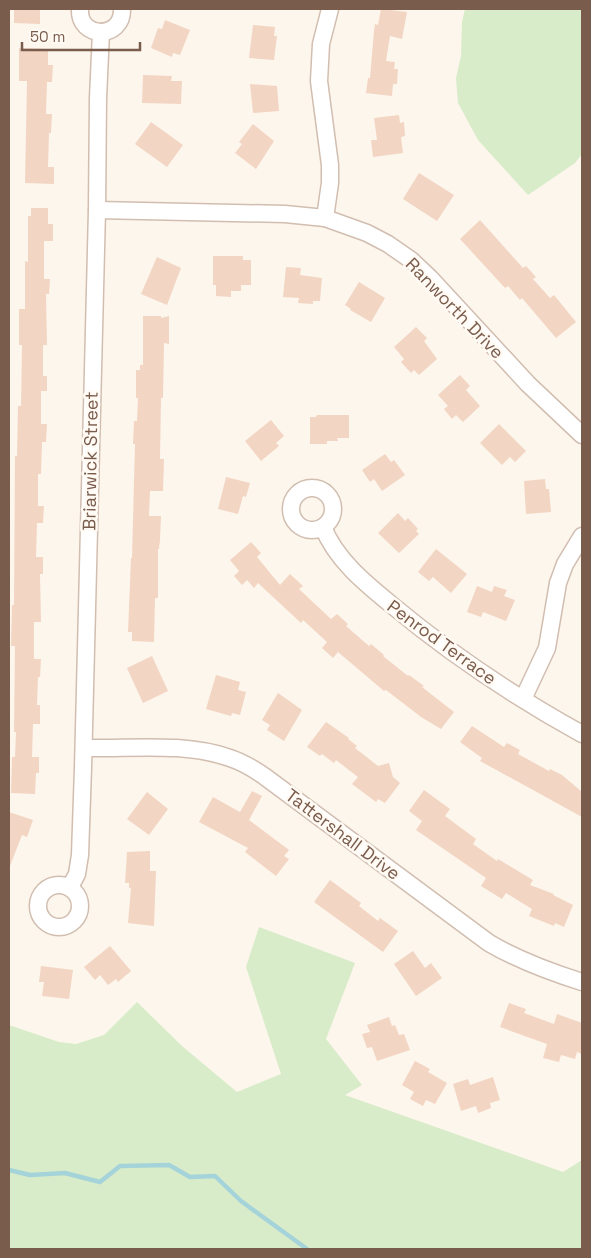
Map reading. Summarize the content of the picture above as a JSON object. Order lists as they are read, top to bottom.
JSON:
{
  "streets": {
    "street": [
      "Ranworth Drive",
      "Briarwick Street",
      "Penrod Terrace",
      "Tattershall Drive"
    ]
  },
  "crossings": [
    ["Ranworth Drive", "Briarwick Street"],
    ["Briarwick Street", "Tattershall Drive"]
  ],
  "scale_bar": "50 m"
}
